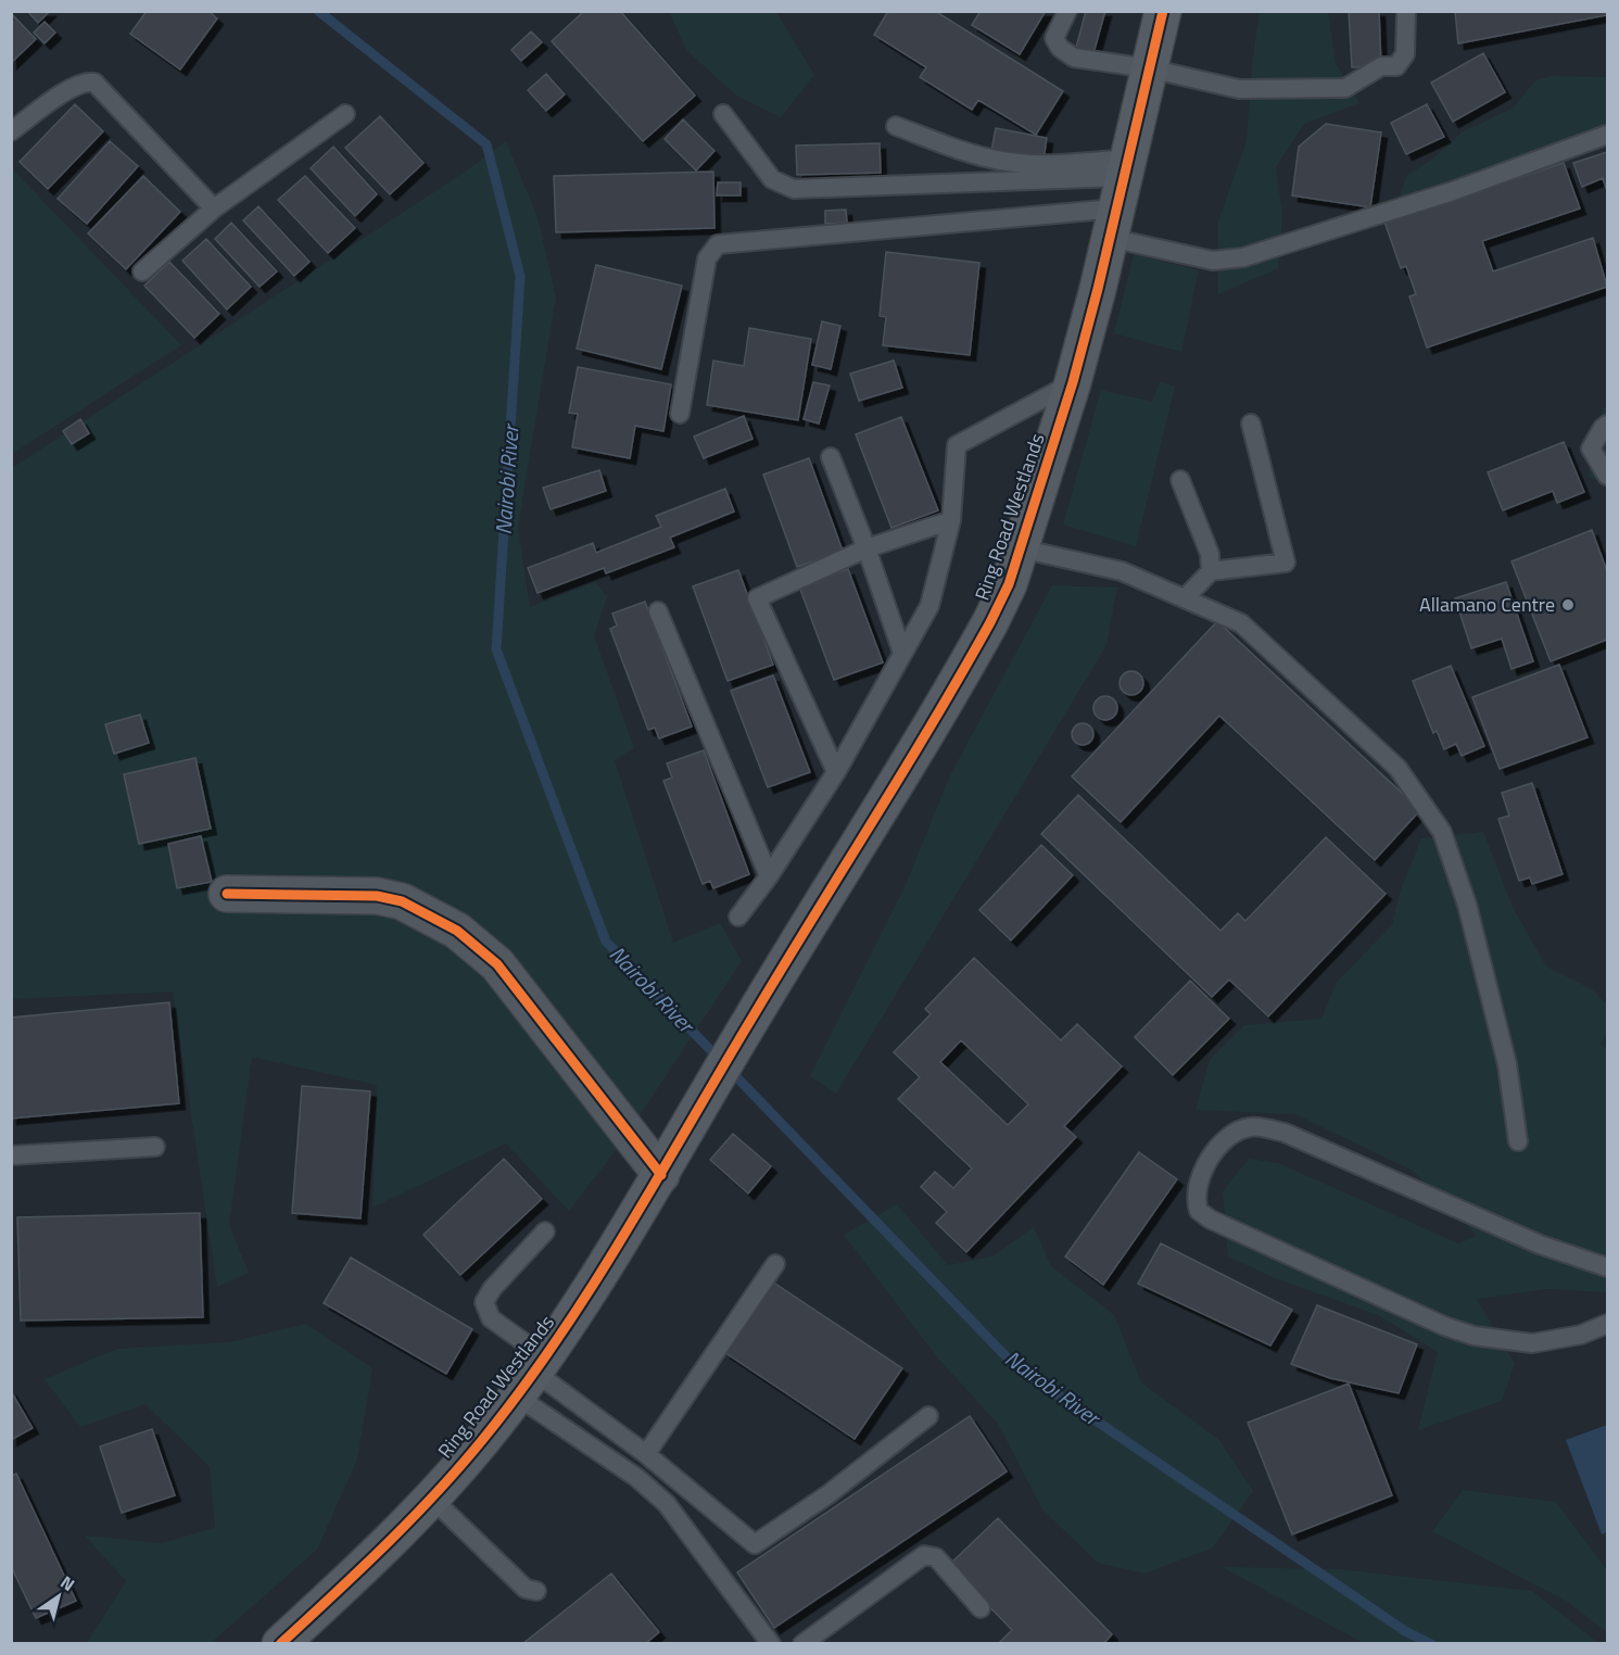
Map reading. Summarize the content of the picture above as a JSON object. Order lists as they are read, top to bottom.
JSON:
{
  "streets": {
    "main road": ["Ring Road Westlands"]
  },
  "water": ["Nairobi River"],
  "places": ["Allamano Centre"],
  "north": "top right"
}
